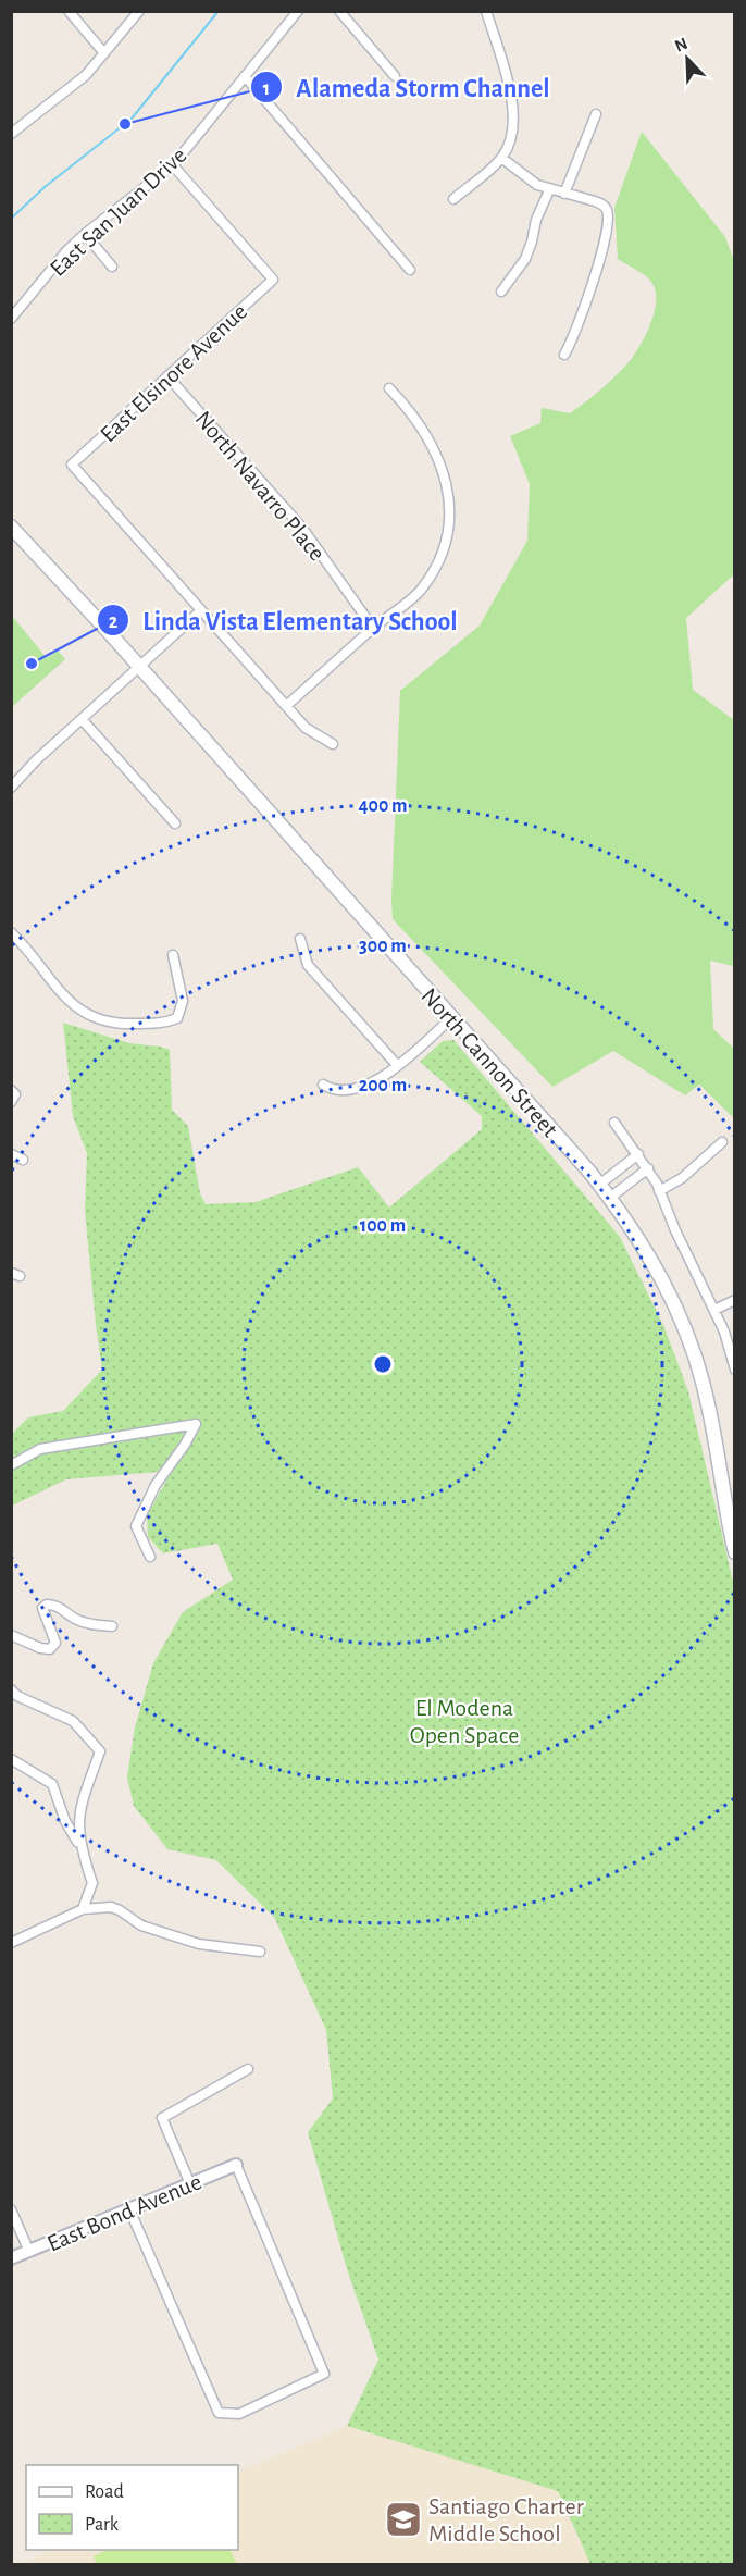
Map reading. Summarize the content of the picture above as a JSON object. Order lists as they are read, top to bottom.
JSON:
{
  "streets": {
    "main road": ["North Cannon Street"],
    "street": [
      "East San Juan Drive",
      "East Elsinore Avenue",
      "North Navarro Place",
      "East Bond Avenue"
    ]
  },
  "crossings": [
    ["East San Juan Drive", "East Elsinore Avenue"],
    ["East Elsinore Avenue", "North Navarro Place"]
  ],
  "parks": ["El Modena Open Space"],
  "places": {
    "other": ["Alameda Storm Channel", "Linda Vista Elementary School"],
    "school or university": ["Santiago Charter Middle School"]
  },
  "legend": ["Road", "Park"],
  "north": "top left",
  "rings": [
    "400 m",
    "300 m",
    "200 m",
    "100 m"
  ]
}
